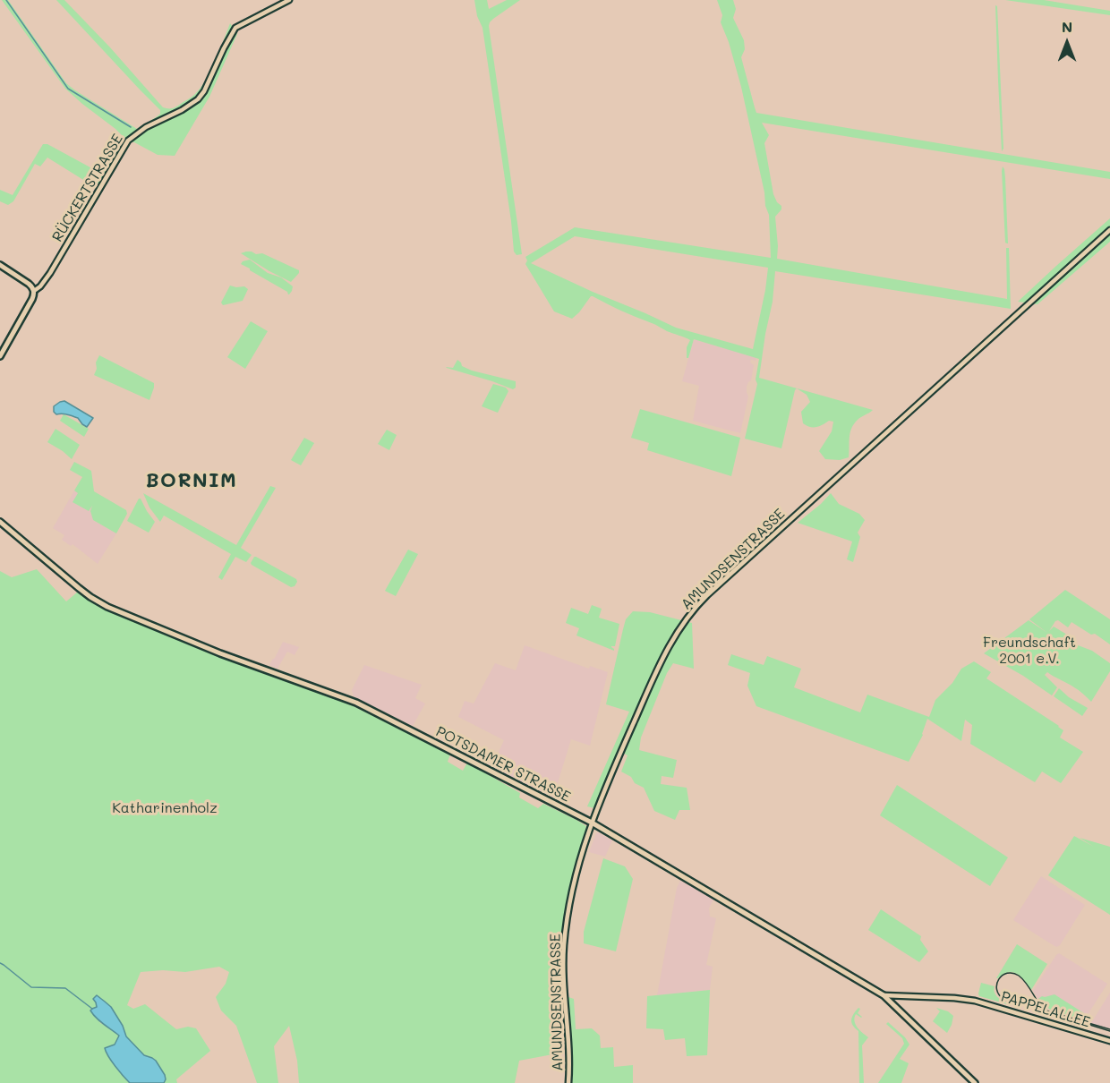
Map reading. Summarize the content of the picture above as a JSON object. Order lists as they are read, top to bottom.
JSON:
{
  "streets": {
    "main road": ["RÜCKERTSTRASSE", "POTSDAMER STRASSE"],
    "street": ["AMUNDSENSTRASSE", "PAPPELALLEE"]
  },
  "crossings": [
    ["AMUNDSENSTRASSE", "POTSDAMER STRASSE"],
    ["POTSDAMER STRASSE", "PAPPELALLEE"]
  ],
  "districts": ["BORNIM"],
  "parks": ["Freundschaft 2001 e.V.", "Katharinenholz"],
  "north": "top"
}
